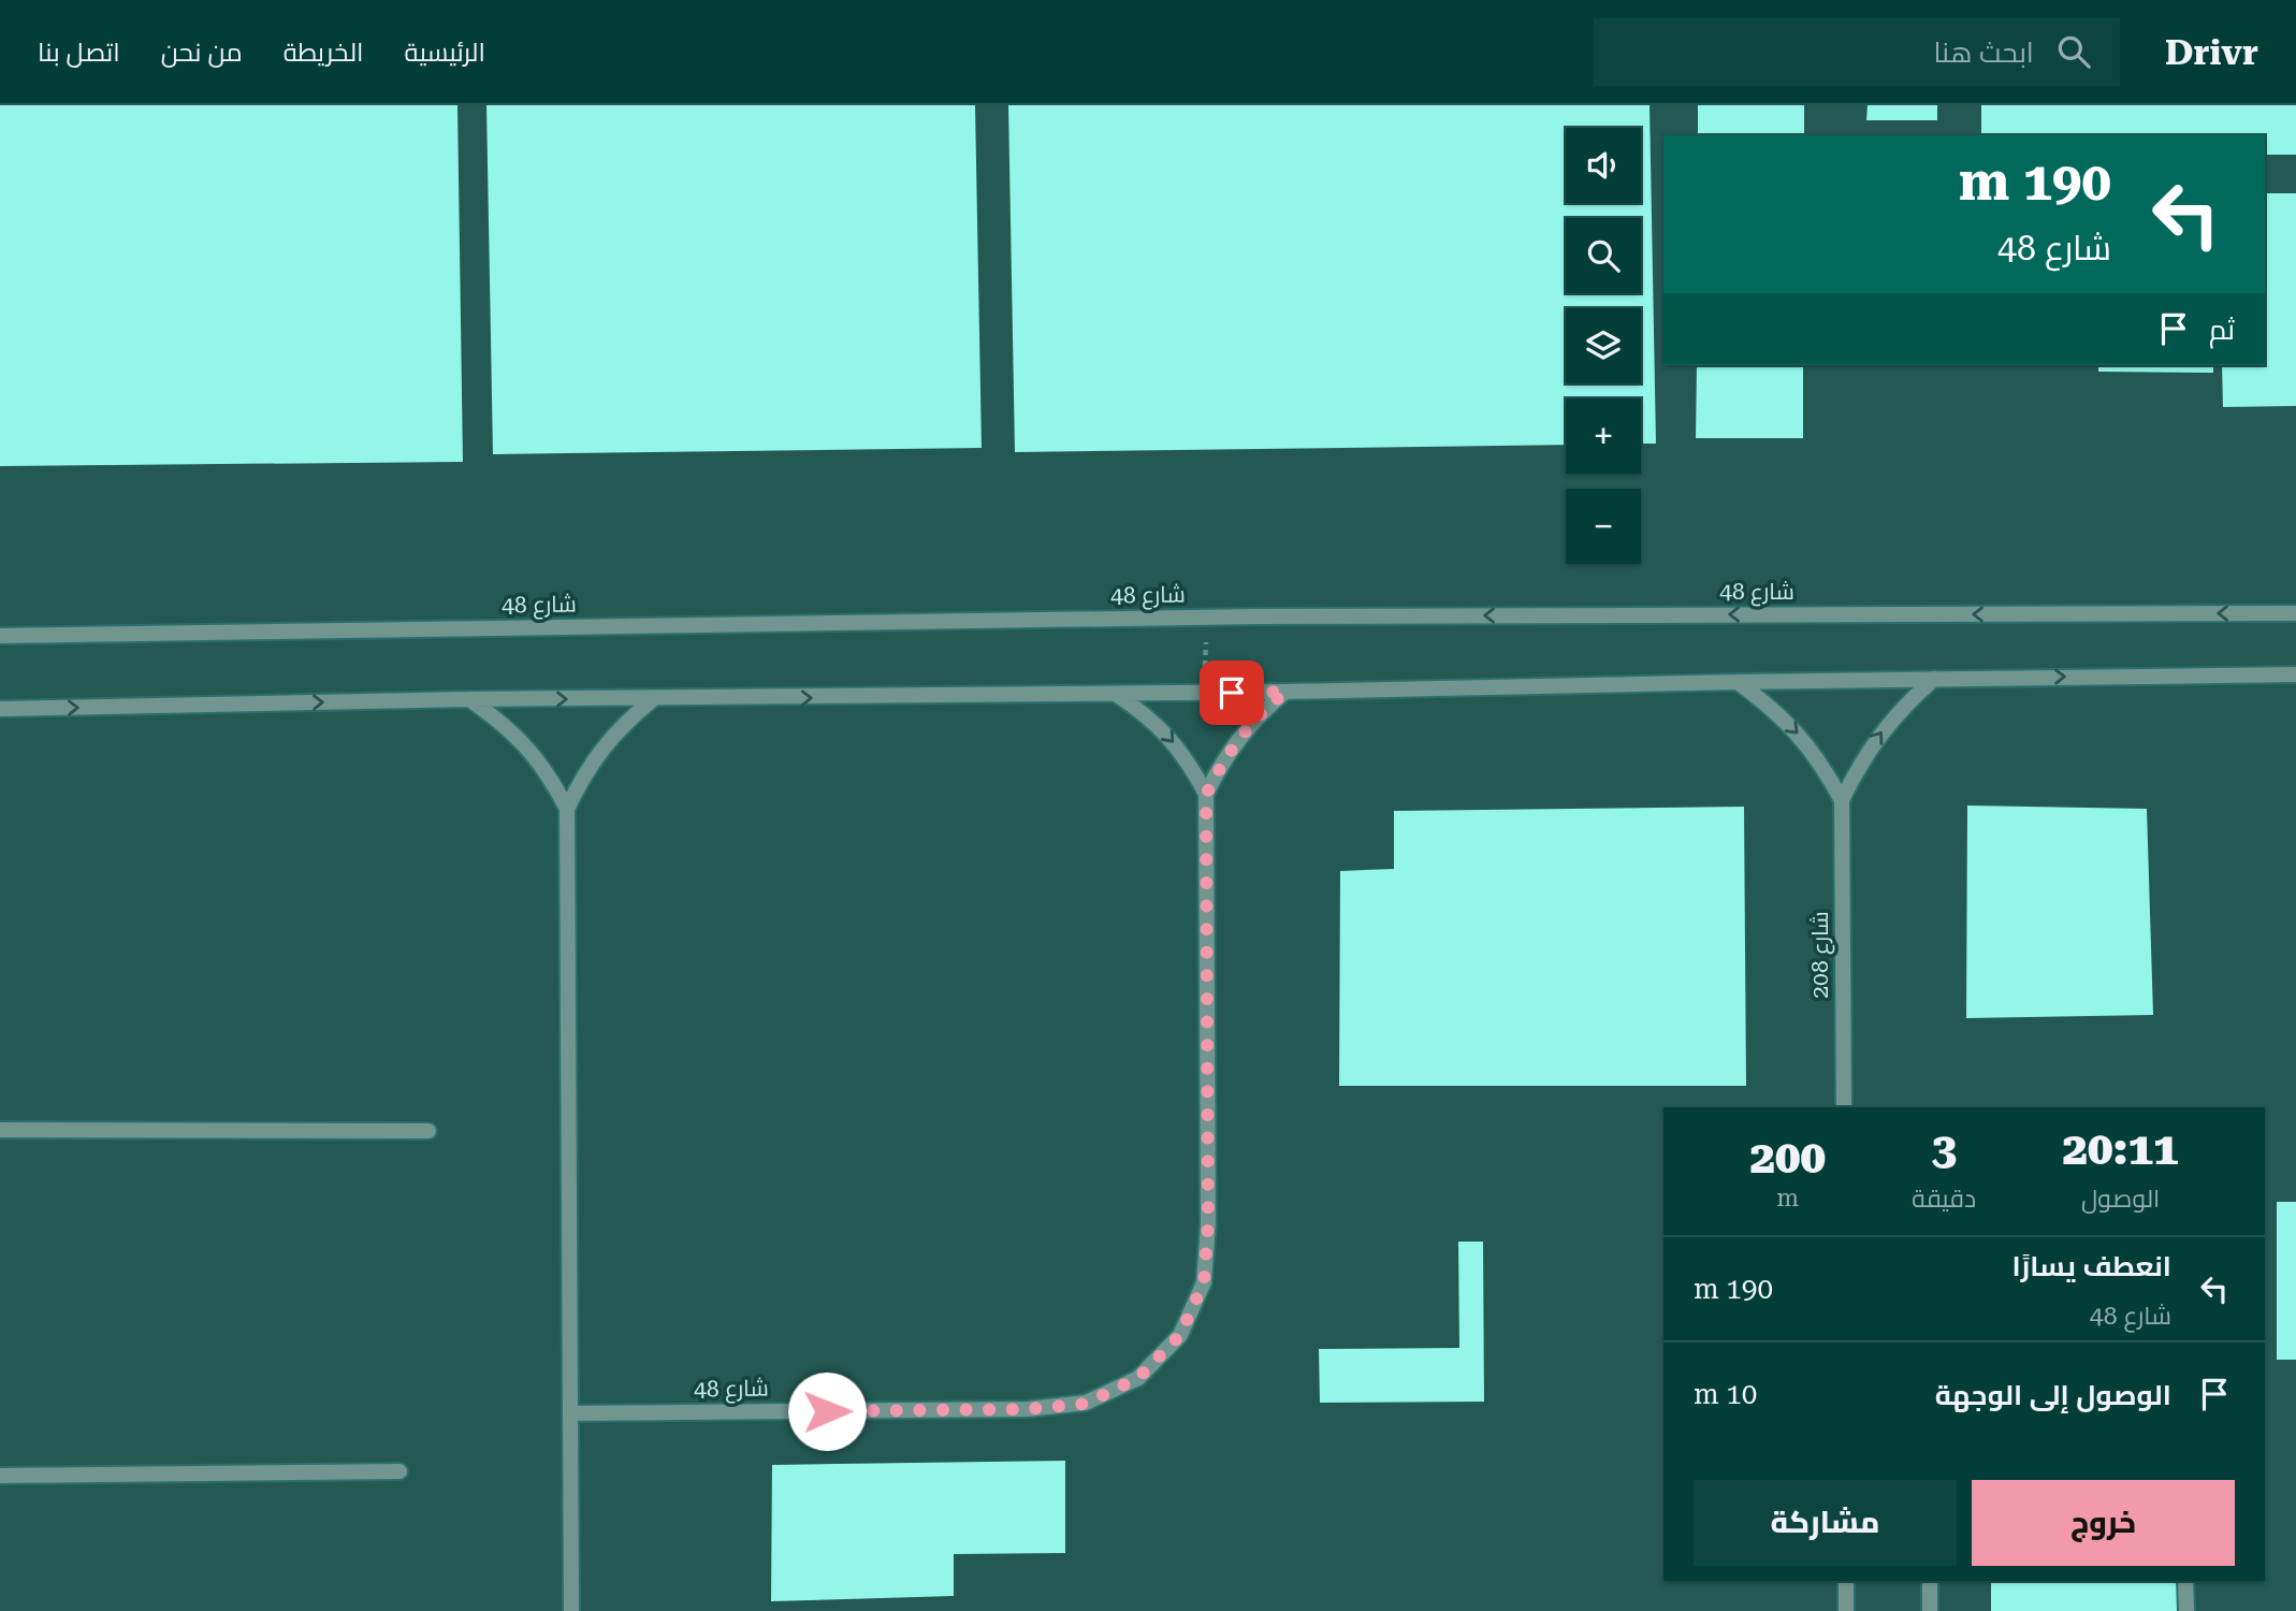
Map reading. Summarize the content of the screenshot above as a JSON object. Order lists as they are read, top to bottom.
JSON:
{
  "streets": {
    "street": ["شارع 48", "شارع 208"]
  },
  "page": {
    "header": "Drivr",
    "search": "ابحث هنا",
    "nav": [
      "الرئيسية",
      "الخريطة",
      "من نحن",
      "اتصل بنا"
    ],
    "map_buttons": ["+", "−"],
    "turn": ["190 m", "شارع 48"],
    "then": "ثم",
    "eta": [
      "20:11",
      "الوصول",
      "3",
      "دقيقة",
      "200",
      "m"
    ],
    "list": [
      {
        "name": "انعطف يسارًا",
        "note": "شارع 48",
        "value": "190 m"
      },
      {
        "name": "الوصول إلى الوجهة",
        "value": "10 m"
      }
    ],
    "buttons": ["خروج", "مشاركة"]
  }
}
